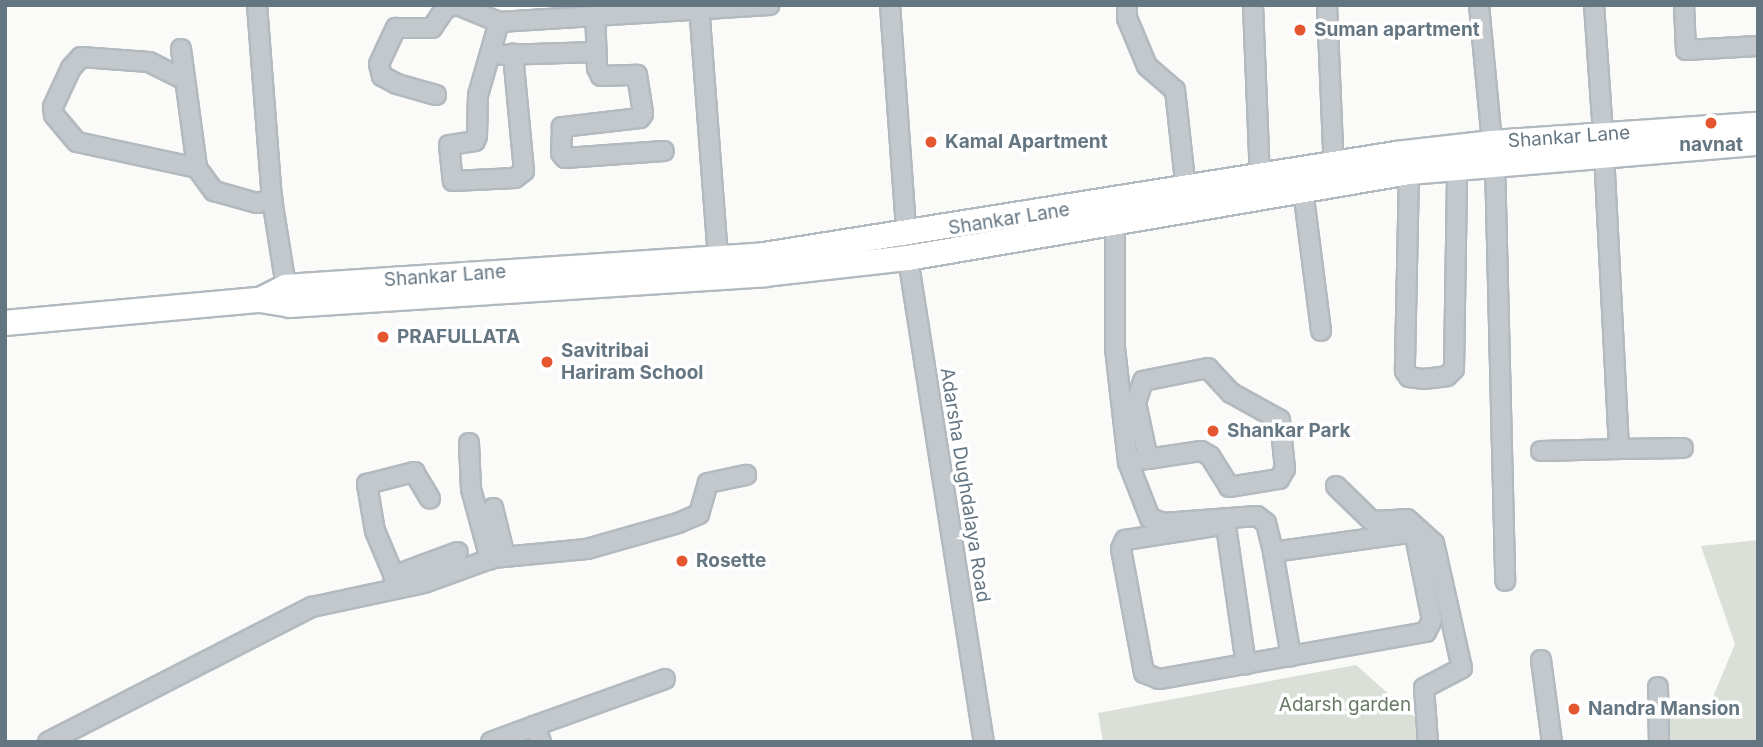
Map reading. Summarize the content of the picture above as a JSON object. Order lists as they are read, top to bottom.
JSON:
{
  "streets": {
    "street": ["Shankar Lane", "Adarsha Dughdalaya Road"]
  },
  "crossings": [
    ["Shankar Lane", "Adarsha Dughdalaya Road"]
  ],
  "parks": ["Adarsh garden"],
  "places": [
    "Suman apartment",
    "navnat",
    "Kamal Apartment",
    "PRAFULLATA",
    "Savitribai Hariram School",
    "Shankar Park",
    "Rosette",
    "Nandra Mansion"
  ]
}
